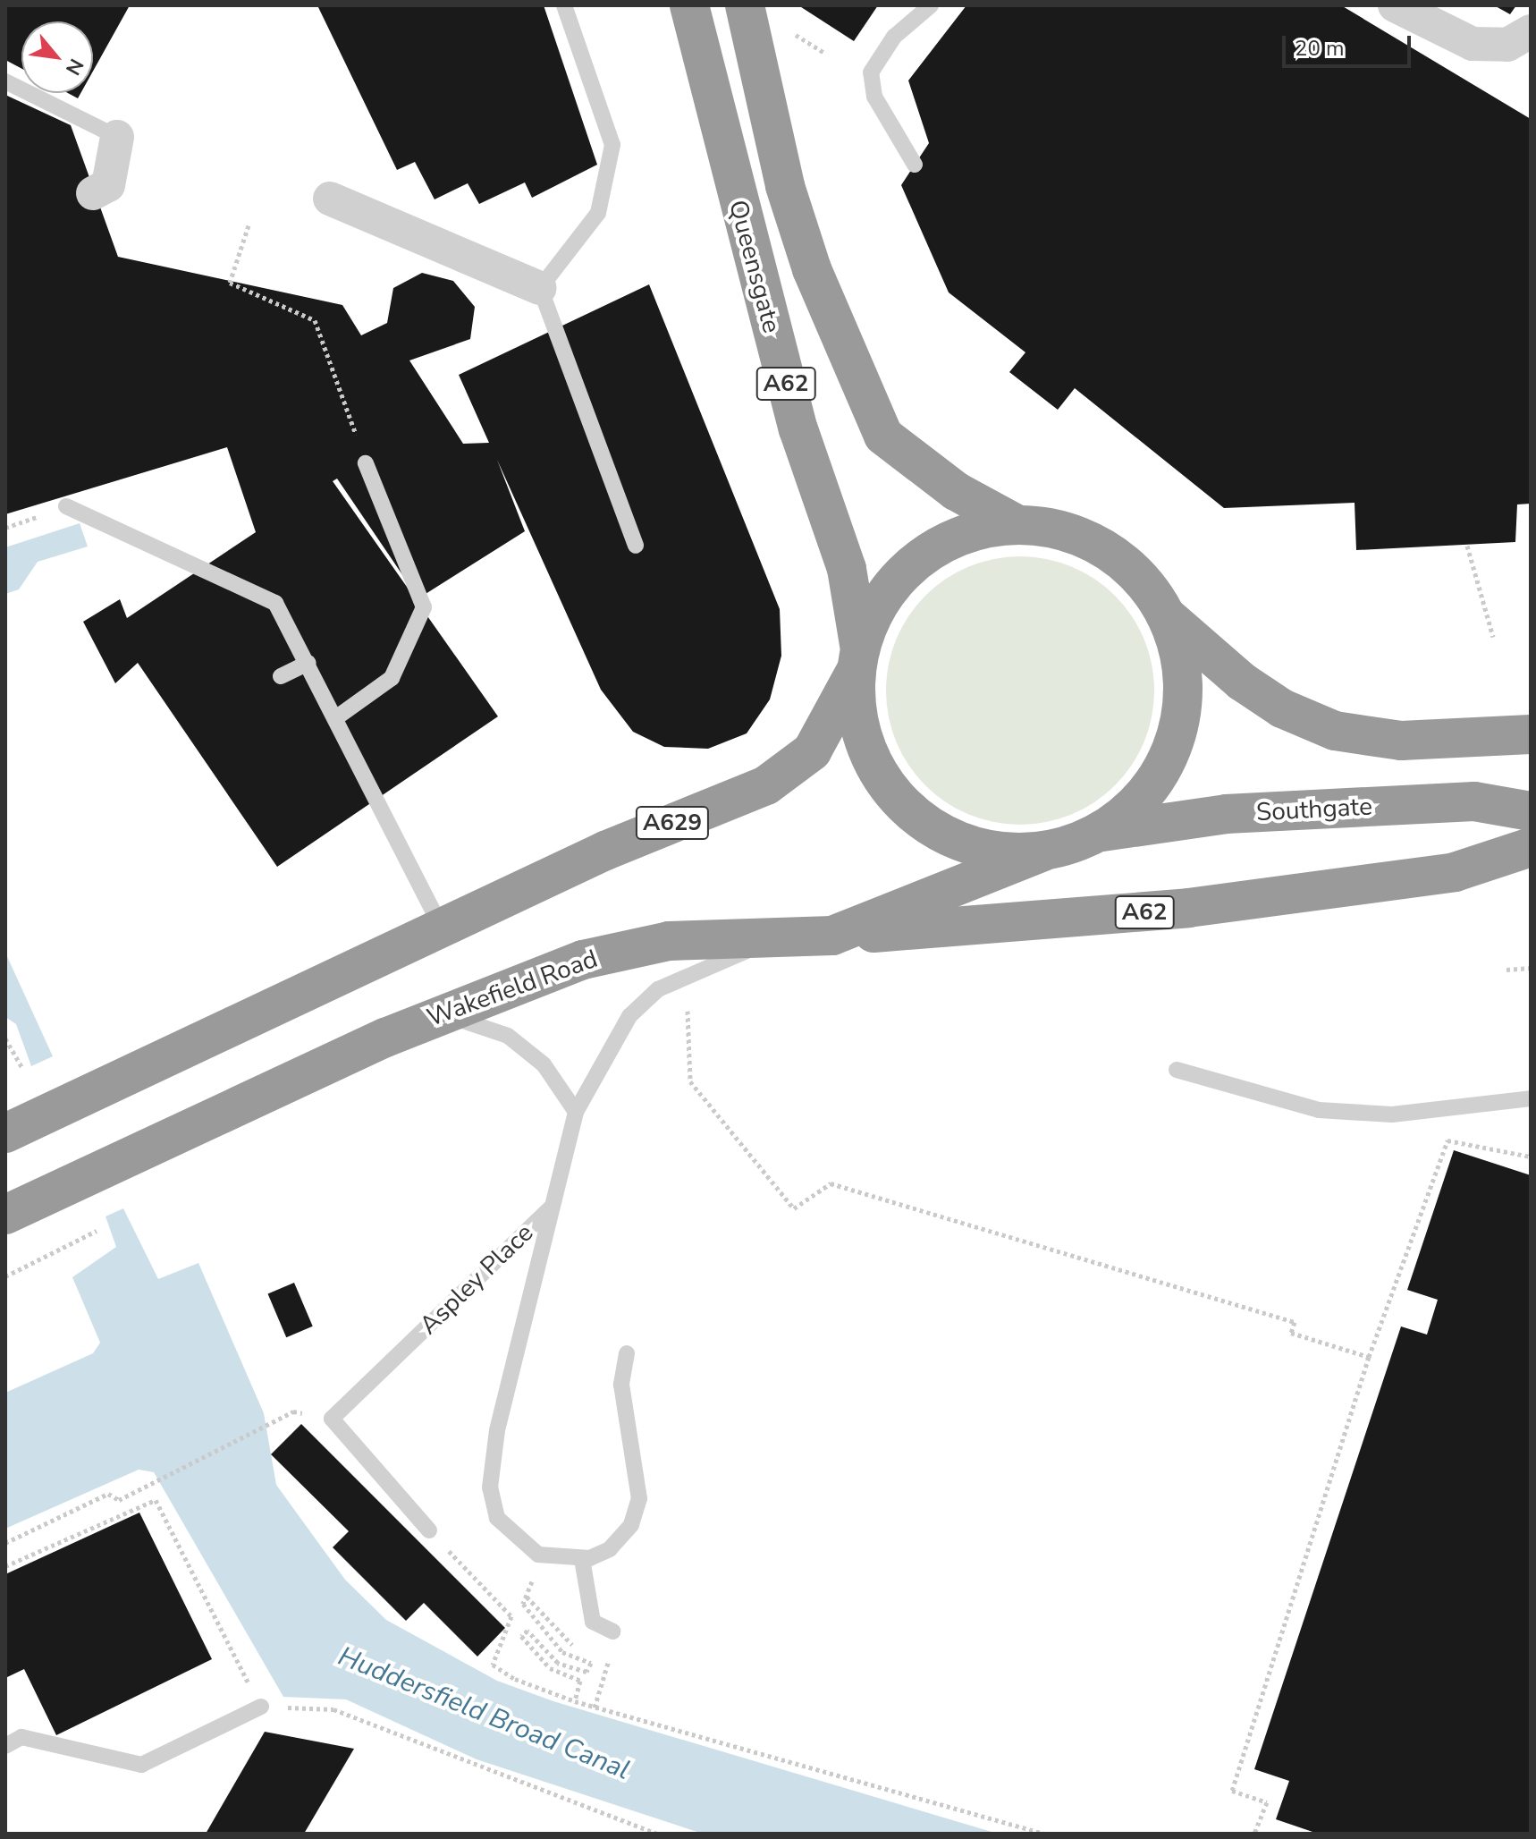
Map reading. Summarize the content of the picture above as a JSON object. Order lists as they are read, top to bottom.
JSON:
{
  "streets": {
    "highway": [
      "Queensgate",
      "A62",
      "Southgate",
      "A629",
      "Wakefield Road"
    ],
    "lane": ["Aspley Place"]
  },
  "crossings": [
    ["Queensgate", "A629"],
    ["Queensgate", "Wakefield Road"],
    ["A62", "Wakefield Road"],
    ["Southgate", "Wakefield Road"],
    ["Wakefield Road", "Aspley Place"]
  ],
  "water": ["Huddersfield Broad Canal"],
  "scale_bar": "20 m",
  "north": "bottom right"
}
